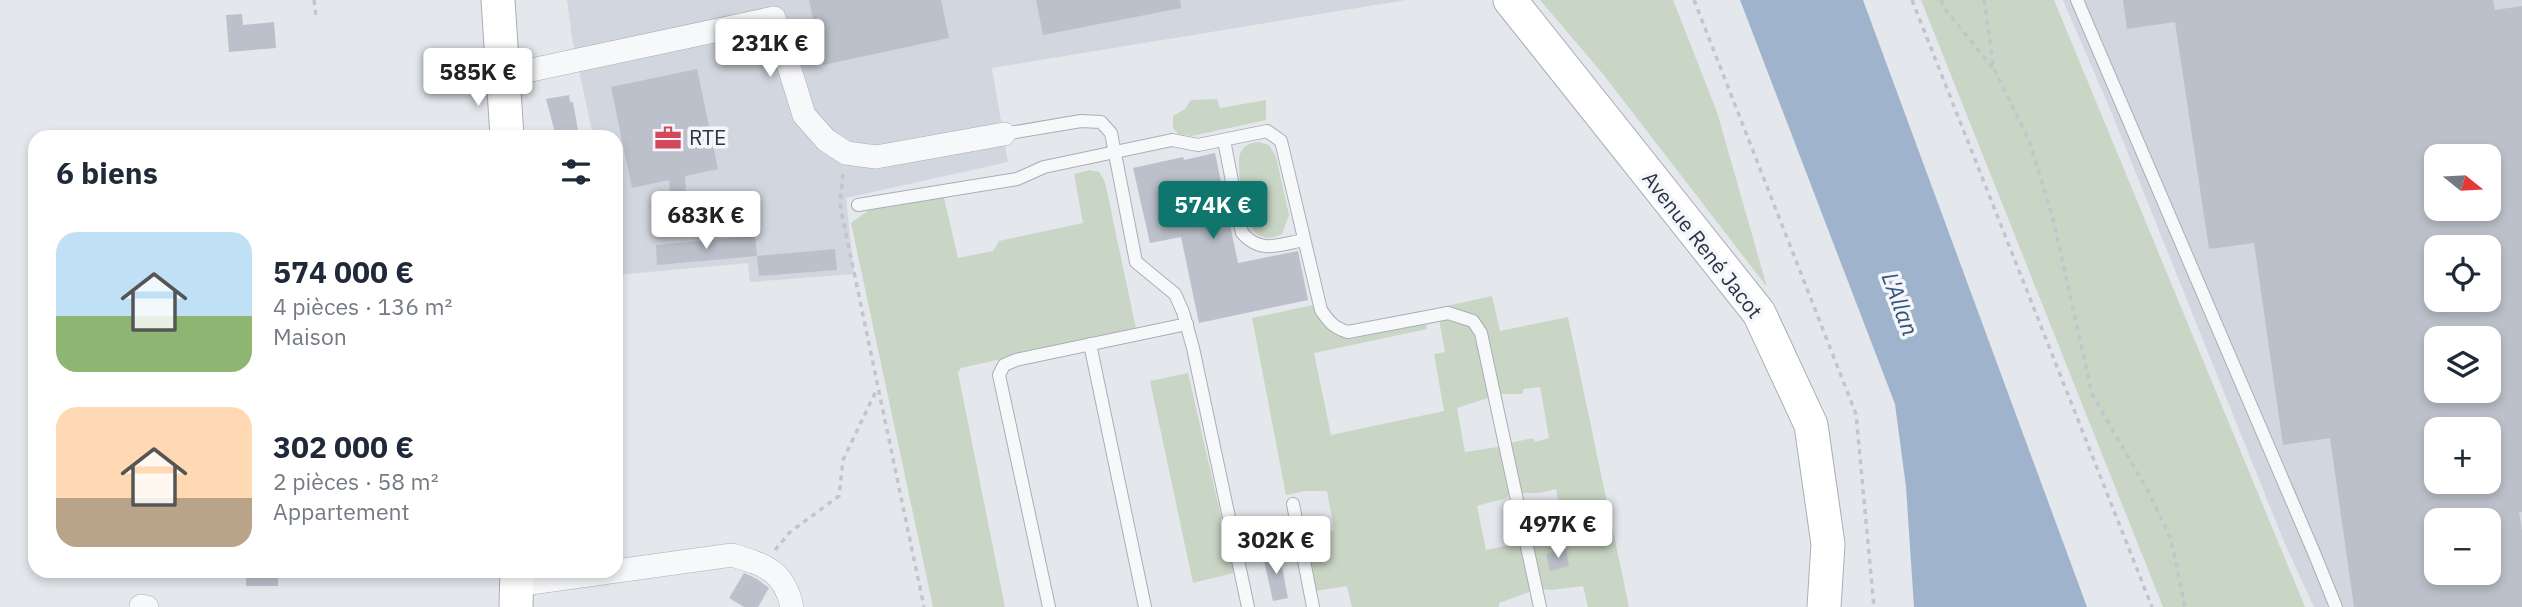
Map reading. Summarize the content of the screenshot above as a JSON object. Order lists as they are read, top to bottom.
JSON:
{
  "streets": {
    "main road": ["Avenue René Jacot"]
  },
  "water": ["L'Allan"],
  "places": {
    "office": ["RTE"]
  },
  "north": "right",
  "page": {
    "price": [
      "231K €",
      "585K €",
      "574K €",
      "683K €",
      "497K €",
      "302K €"
    ],
    "heading": "6 biens",
    "map_buttons": ["+", "−"],
    "list": [
      {
        "name": "574 000 €",
        "note": "4 pièces · 136 m² · Maison"
      },
      {
        "name": "302 000 €",
        "note": "2 pièces · 58 m² · Appartement"
      }
    ]
  }
}
